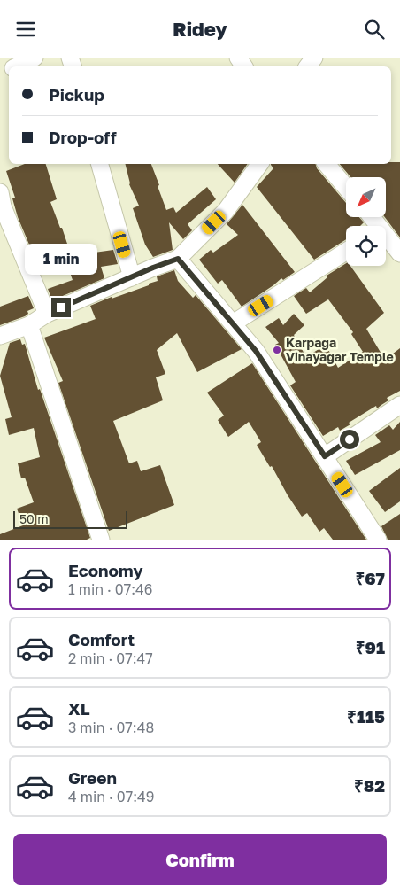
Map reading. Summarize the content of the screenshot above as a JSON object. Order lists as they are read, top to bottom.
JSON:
{
  "places": ["Karpaga Vinayagar Temple"],
  "scale_bar": "50 m",
  "north": "bottom left",
  "page": {
    "header": "Ridey",
    "banner": ["Pickup", "Drop-off"],
    "bubble": "1 min",
    "scale": "50 m",
    "list": [
      {
        "name": "Economy",
        "note": "1 min · 07:46",
        "value": "₹67"
      },
      {
        "name": "Comfort",
        "note": "2 min · 07:47",
        "value": "₹91"
      },
      {
        "name": "XL",
        "note": "3 min · 07:48",
        "value": "₹115"
      },
      {
        "name": "Green",
        "note": "4 min · 07:49",
        "value": "₹82"
      }
    ],
    "buttons": "Confirm"
  }
}
